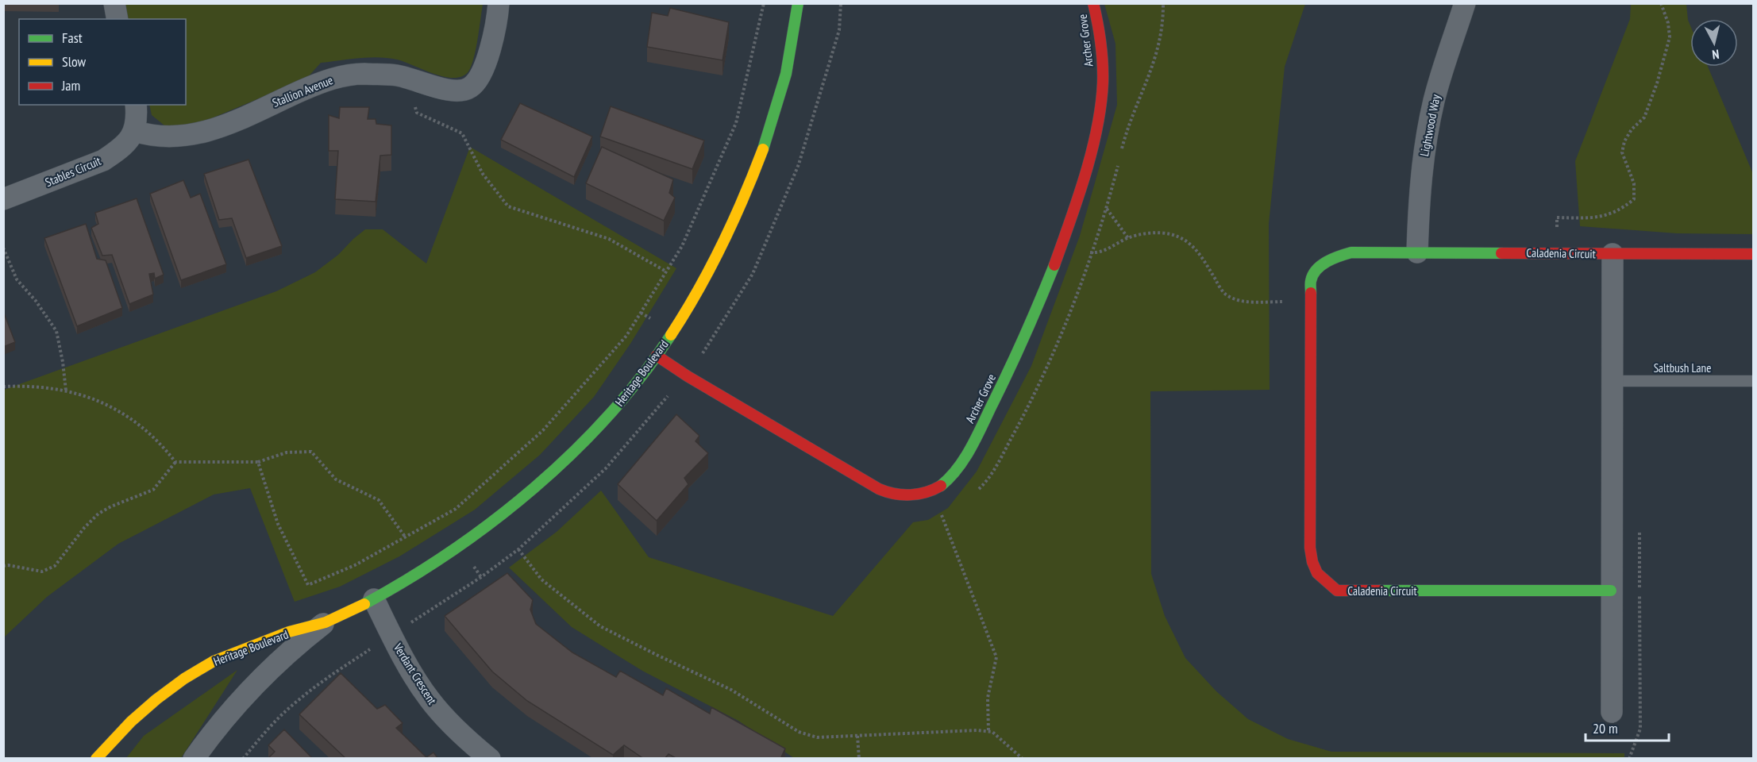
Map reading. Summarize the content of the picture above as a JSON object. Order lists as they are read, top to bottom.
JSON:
{
  "streets": {
    "street": [
      "Archer Grove",
      "Stallion Avenue",
      "Lightwood Way",
      "Stables Circuit",
      "Caladenia Circuit",
      "Heritage Boulevard",
      "Verdant Crescent"
    ],
    "lane": ["Saltbush Lane"]
  },
  "crossings": [
    ["Archer Grove", "Heritage Boulevard"],
    ["Stallion Avenue", "Stables Circuit"],
    ["Lightwood Way", "Caladenia Circuit"],
    ["Caladenia Circuit", "Saltbush Lane"],
    ["Heritage Boulevard", "Verdant Crescent"]
  ],
  "legend": ["Fast", "Slow", "Jam"],
  "scale_bar": "20 m",
  "north": "bottom"
}
